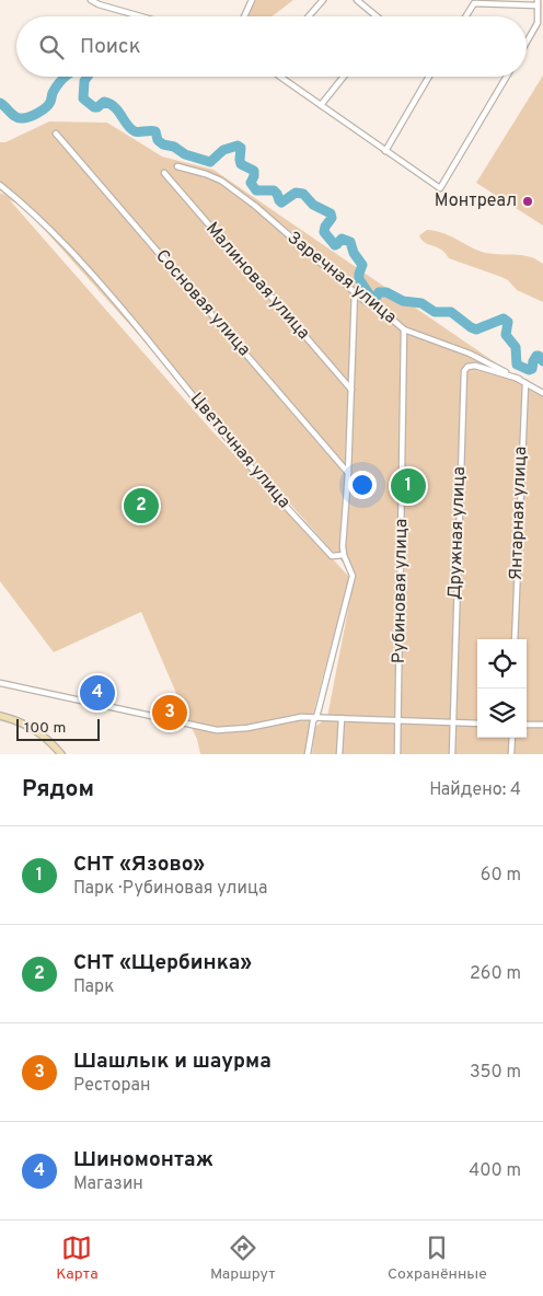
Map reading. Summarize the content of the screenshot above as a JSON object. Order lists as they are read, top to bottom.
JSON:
{
  "streets": {
    "street": [
      "Заречная улица",
      "Малиновая улица",
      "Сосновая улица",
      "Цветочная улица",
      "Янтарная улица",
      "Дружная улица",
      "Рубиновая улица"
    ]
  },
  "crossings": [
    ["Заречная улица", "Янтарная улица"],
    ["Заречная улица", "Дружная улица"],
    ["Заречная улица", "Рубиновая улица"]
  ],
  "places": ["Монтреал"],
  "scale_bar": "100 m",
  "page": {
    "search": "Поиск",
    "pins": [
      "1",
      "2",
      "4",
      "3"
    ],
    "scale": "100 m",
    "heading": ["Рядом", "Найдено: 4"],
    "list": [
      {
        "mark": "1",
        "name": "СНТ «Язово»",
        "note": "Парк · Рубиновая улица",
        "value": "60 m"
      },
      {
        "mark": "2",
        "name": "СНТ «Щербинка»",
        "note": "Парк",
        "value": "260 m"
      },
      {
        "mark": "3",
        "name": "Шашлык и шаурма",
        "note": "Ресторан",
        "value": "350 m"
      },
      {
        "mark": "4",
        "name": "Шиномонтаж",
        "note": "Магазин",
        "value": "400 m"
      }
    ],
    "nav": ["Карта", "Маршрут", "Сохранённые"]
  }
}
